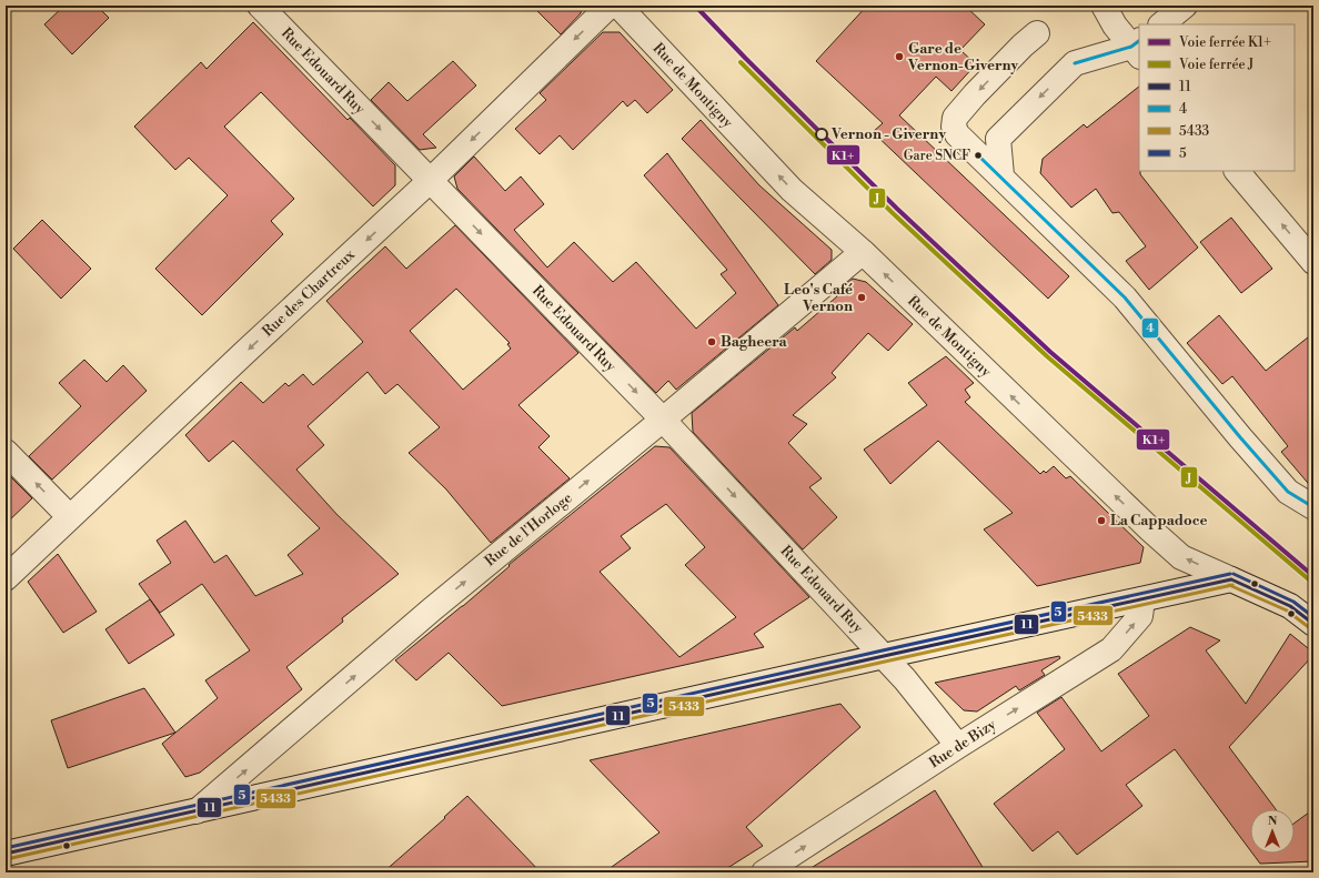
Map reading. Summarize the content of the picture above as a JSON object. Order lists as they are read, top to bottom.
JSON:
{
  "streets": {
    "street": [
      "Rue Edouard Ruy",
      "Rue de Montigny",
      "Rue des Chartreux",
      "Rue de l'Horloge",
      "Rue de Bizy"
    ]
  },
  "crossings": [
    ["Rue Edouard Ruy", "Rue des Chartreux"],
    ["Rue Edouard Ruy", "Rue de l'Horloge"],
    ["Rue Edouard Ruy", "Rue de Bizy"],
    ["Rue de Montigny", "Rue de l'Horloge"]
  ],
  "one_way": ["Rue Edouard Ruy", "Rue des Chartreux", "Rue de l'Horloge"],
  "places": [
    "Gare de Vernon-Giverny",
    "Vernon - Giverny",
    "Gare SNCF",
    "Leo's Café Vernon",
    "Bagheera",
    "La Cappadoce"
  ],
  "lines": [
    "rail line K1+",
    "transit line 4",
    "rail line J",
    "transit line 5",
    "transit line 11",
    "transit line 5433"
  ],
  "legend": [
    "Voie ferrée K1+",
    "Voie ferrée J",
    "11",
    "4",
    "5433",
    "5"
  ],
  "north": "top"
}
